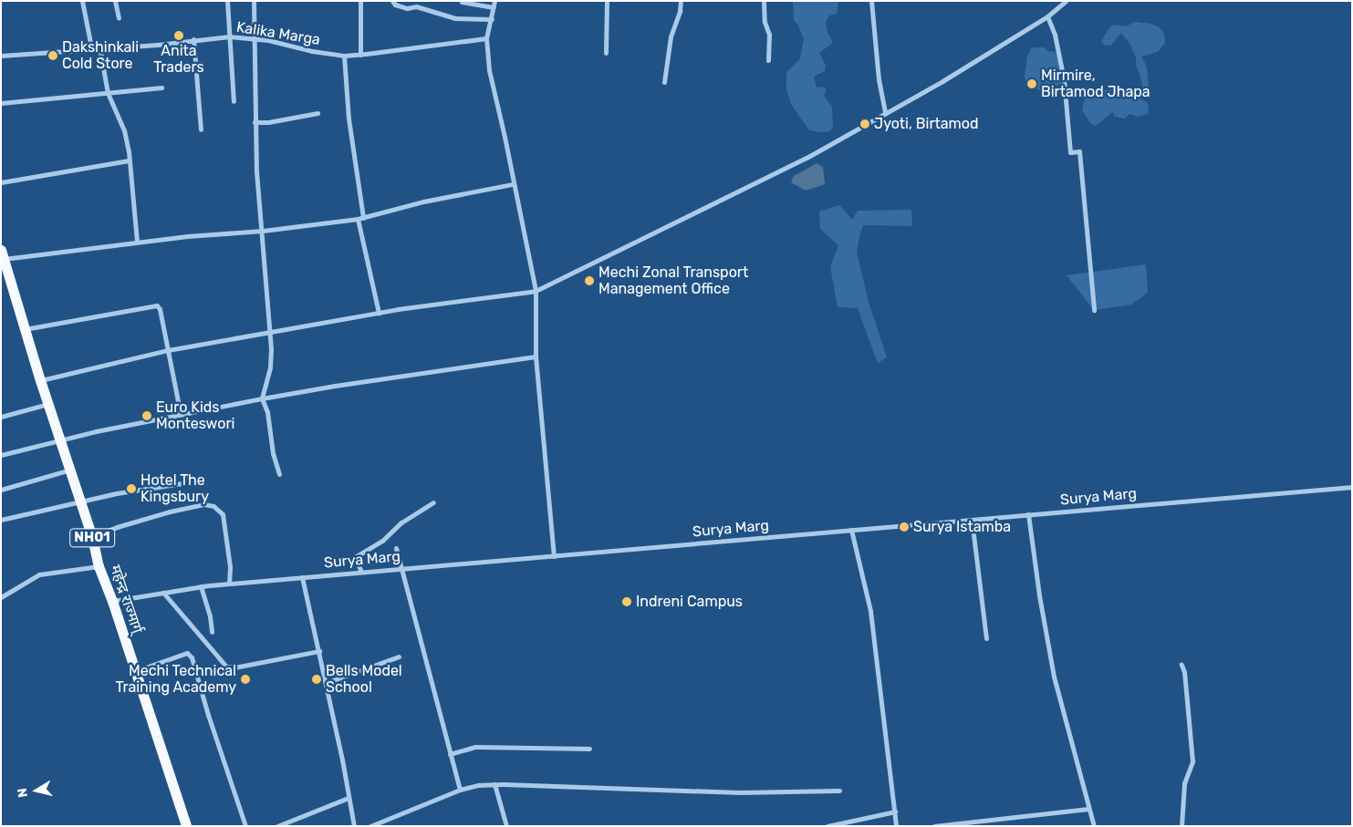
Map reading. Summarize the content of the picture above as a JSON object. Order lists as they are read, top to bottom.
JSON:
{
  "streets": {
    "highway": ["NH01", "महेन्द्र राज्मार्ग्"],
    "street": ["Kalika Marga", "Surya Marg"]
  },
  "crossings": [
    ["Surya Marg", "महेन्द्र राज्मार्ग्"]
  ],
  "places": [
    "Anita Traders",
    "Dakshinkali Cold Store",
    "Mirmire, Birtamod Jhapa",
    "Jyoti, Birtamod",
    "Mechi Zonal Transport Management Office",
    "Euro Kids Monteswori",
    "Hotel The Kingsbury",
    "Surya Istamba",
    "Indreni Campus",
    "Mechi Technical Training Academy",
    "Bells Model School"
  ],
  "north": "left"
}
